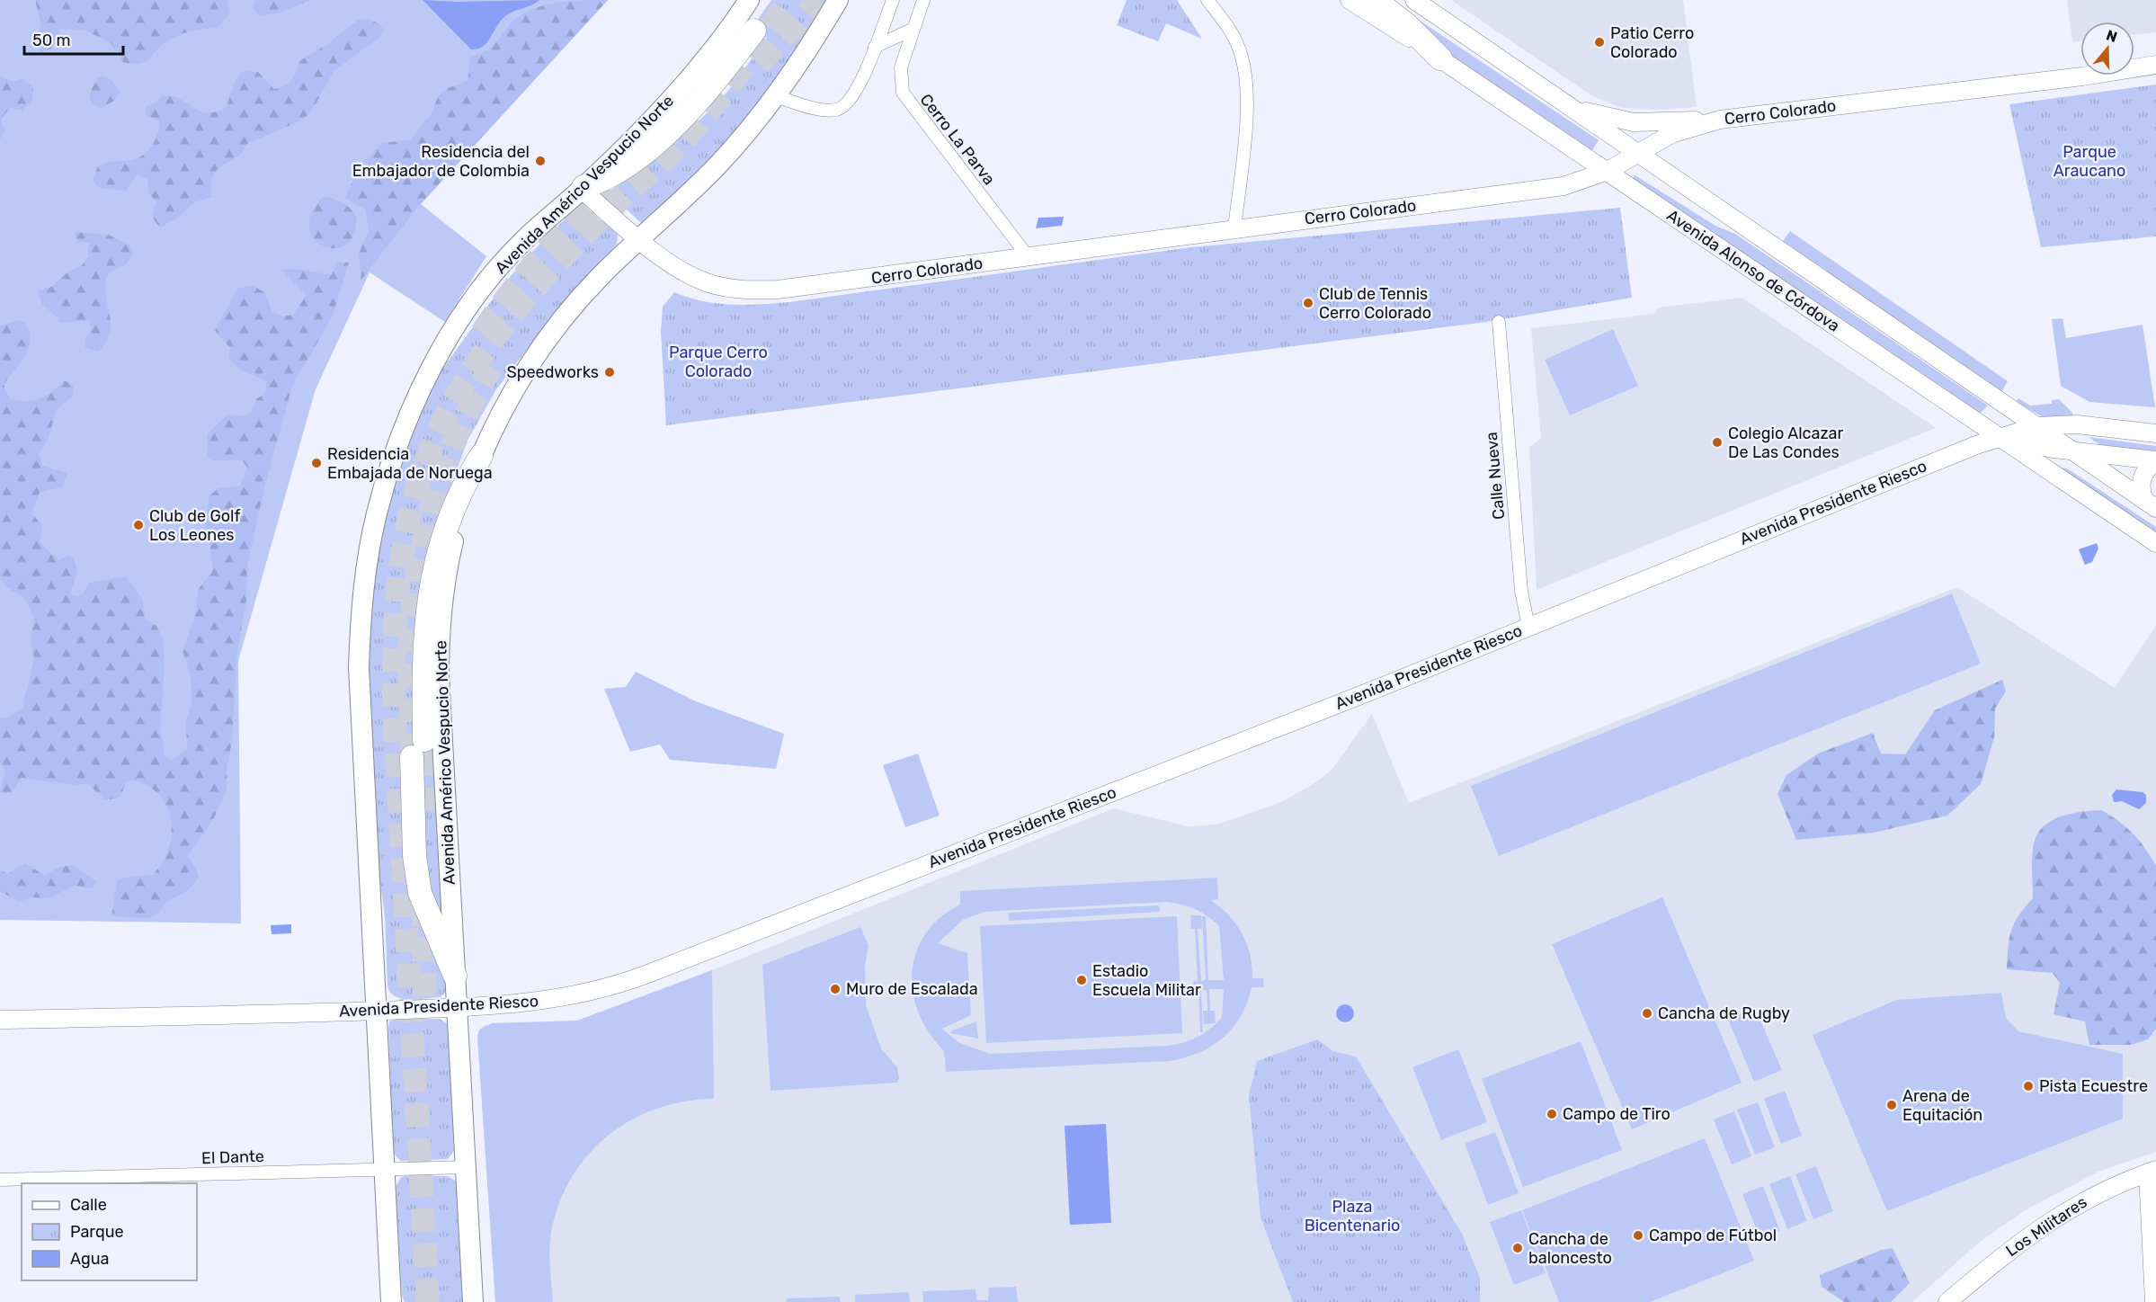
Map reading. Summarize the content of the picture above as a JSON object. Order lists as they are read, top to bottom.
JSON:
{
  "streets": {
    "main road": [
      "Cerro Colorado",
      "Avenida Américo Vespucio Norte",
      "Avenida Alonso de Córdova",
      "Avenida Presidente Riesco",
      "Los Militares"
    ],
    "street": ["Cerro La Parva", "Calle Nueva", "El Dante"]
  },
  "crossings": [
    ["Cerro Colorado", "Cerro La Parva"],
    ["Cerro Colorado", "Avenida Américo Vespucio Norte"],
    ["Cerro Colorado", "Avenida Alonso de Córdova"],
    ["Avenida Américo Vespucio Norte", "Avenida Presidente Riesco"],
    ["Avenida Américo Vespucio Norte", "El Dante"],
    ["Avenida Alonso de Córdova", "Avenida Presidente Riesco"],
    ["Calle Nueva", "Avenida Presidente Riesco"]
  ],
  "parks": ["Parque Araucano", "Parque Cerro Colorado", "Plaza Bicentenario"],
  "places": [
    "Patio Cerro Colorado",
    "Residencia del Embajador de Colombia",
    "Club de Tennis Cerro Colorado",
    "Speedworks",
    "Colegio Alcazar De Las Condes",
    "Residencia Embajada de Noruega",
    "Club de Golf Los Leones",
    "Estadio Escuela Militar",
    "Muro de Escalada",
    "Cancha de Rugby",
    "Pista Ecuestre",
    "Arena de Equitación",
    "Campo de Tiro",
    "Campo de Fútbol",
    "Cancha de baloncesto"
  ],
  "legend": ["Calle", "Parque", "Agua"],
  "scale_bar": "50 m",
  "north": "top"
}
